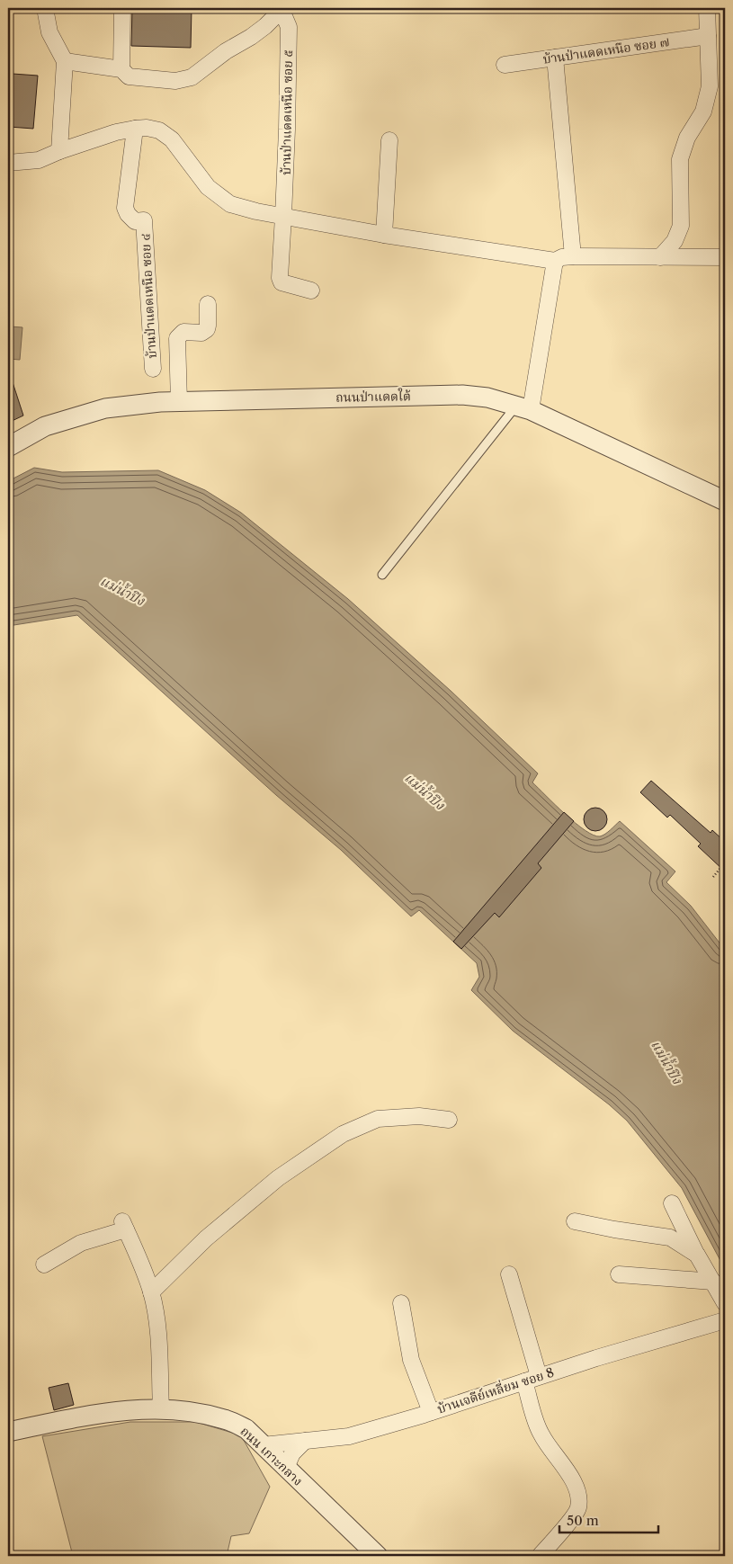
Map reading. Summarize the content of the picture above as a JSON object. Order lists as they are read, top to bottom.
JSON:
{
  "streets": {
    "street": [
      "บ้านป่าแดดเหนือ ซอย ๗",
      "บ้านป่าแดดเหนือ ซอย ๕",
      "บ้านป่าแดดเหนือ ซอย ๔",
      "ถนนป่าแดดใต้",
      "บ้านเจดีย์เหลี่ยม ซอย 8",
      "ถนน เกาะกลาง"
    ]
  },
  "crossings": [
    ["บ้านเจดีย์เหลี่ยม ซอย 8", "ถนน เกาะกลาง"]
  ],
  "water": ["แม่น้ำปิง"],
  "scale_bar": "50 m"
}
